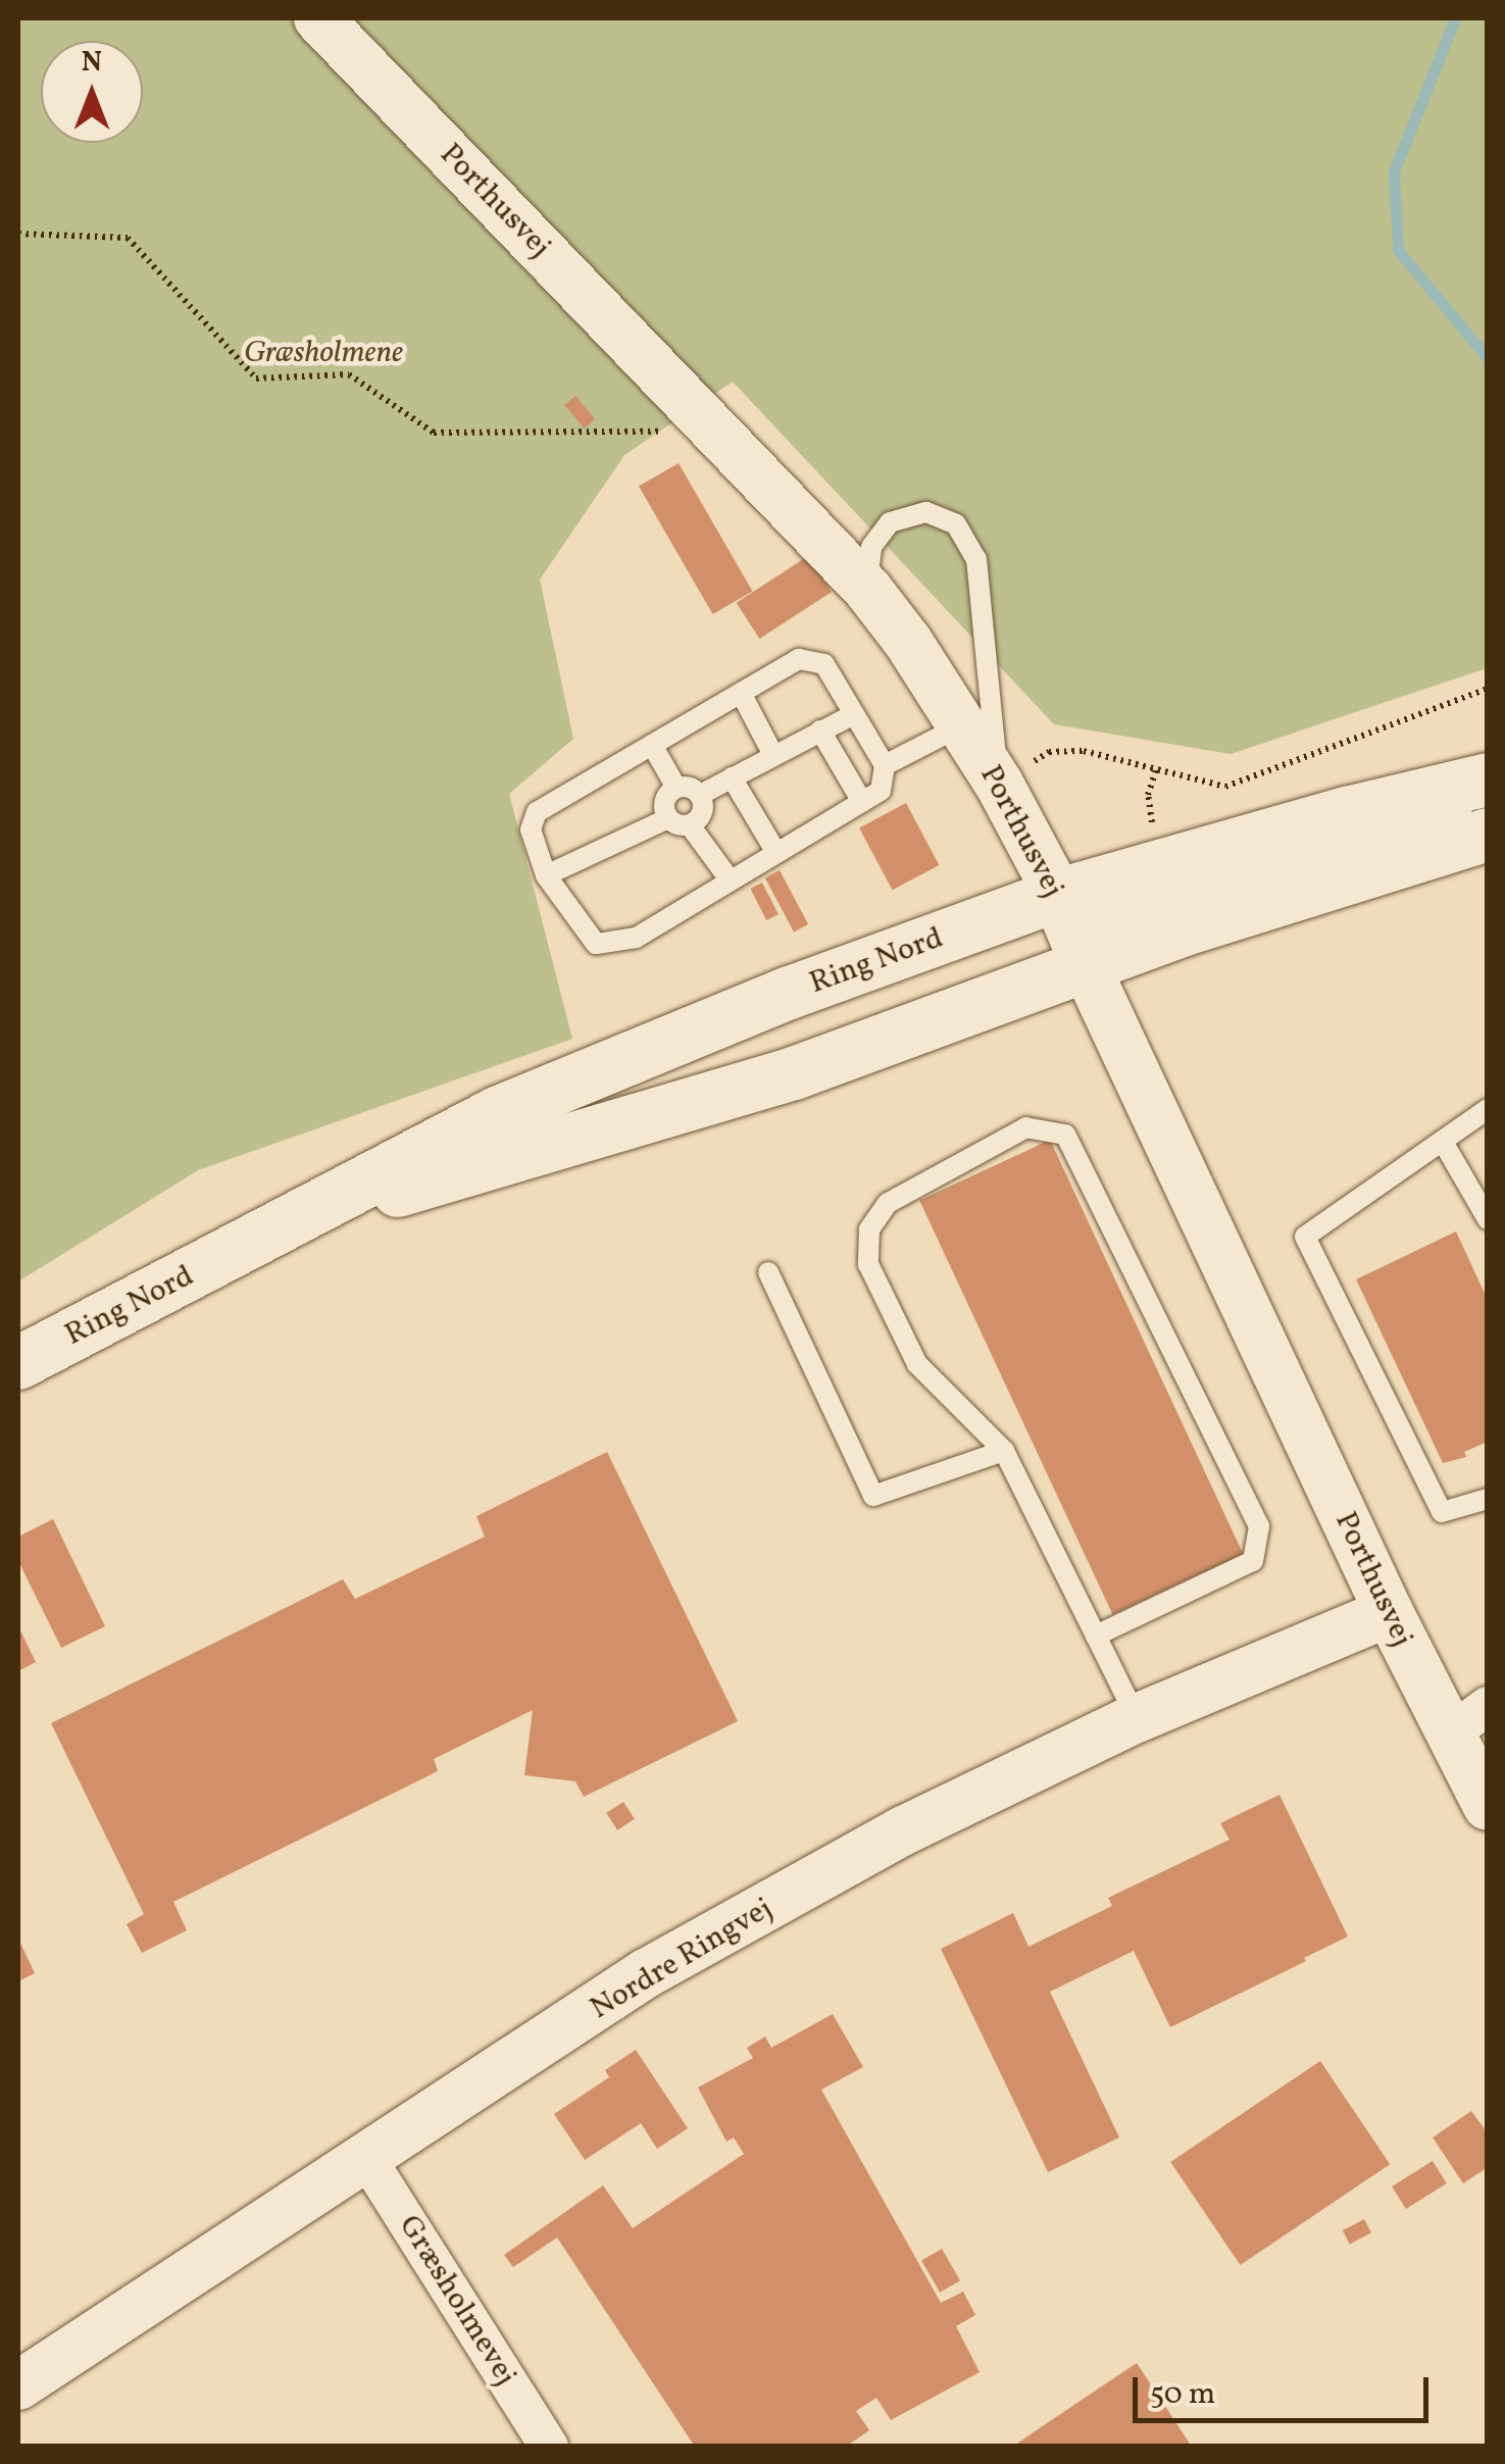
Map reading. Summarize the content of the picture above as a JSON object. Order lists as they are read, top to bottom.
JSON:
{
  "streets": {
    "main road": ["Ring Nord"],
    "street": ["Porthusvej", "Nordre Ringvej", "Græsholmevej"]
  },
  "crossings": [
    ["Porthusvej", "Ring Nord"],
    ["Porthusvej", "Nordre Ringvej"],
    ["Nordre Ringvej", "Græsholmevej"]
  ],
  "parks": ["Græsholmene"],
  "scale_bar": "50 m",
  "north": "top"
}
